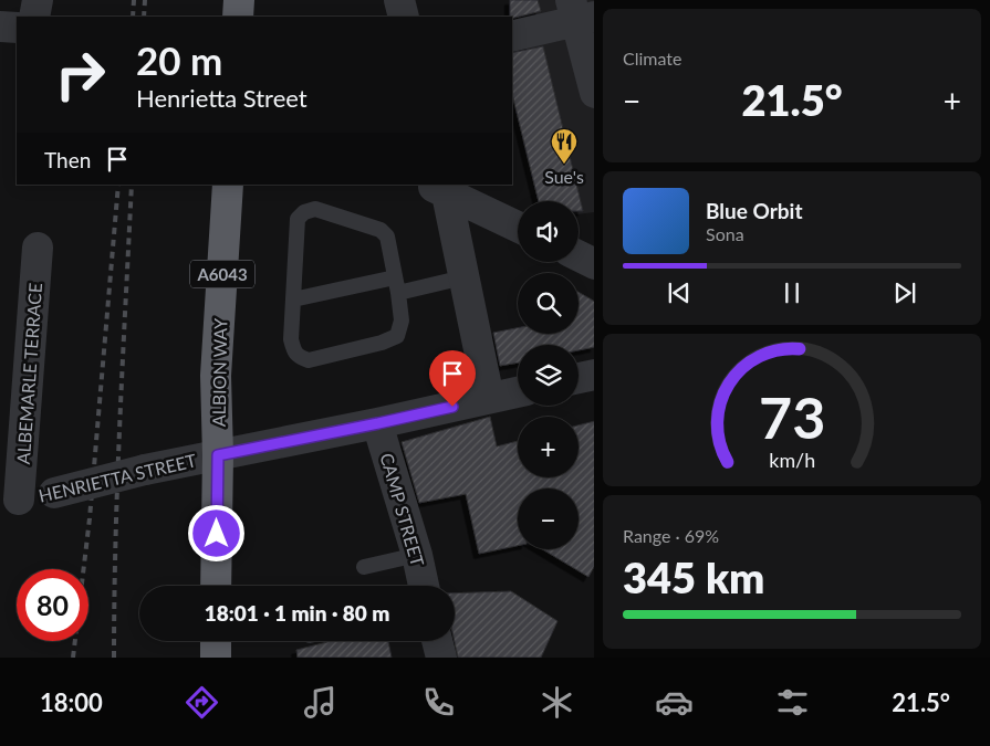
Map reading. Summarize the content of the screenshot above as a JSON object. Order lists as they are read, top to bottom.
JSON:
{
  "streets": {
    "highway": ["A6043", "ALBION WAY"],
    "street": ["ALBEMARLE TERRACE", "HENRIETTA STREET", "CAMP STREET"]
  },
  "crossings": [
    ["ALBION WAY", "HENRIETTA STREET"],
    ["ALBEMARLE TERRACE", "HENRIETTA STREET"],
    ["HENRIETTA STREET", "CAMP STREET"]
  ],
  "places": {
    "restaurant": ["Sue's"]
  },
  "page": {
    "tile": [
      "Climate",
      ["Range · 69%", "345 km"]
    ],
    "turn": ["20 m", "Henrietta Street"],
    "heat": ["−", "21.5°", "+"],
    "then": "Then",
    "song": ["Blue Orbit", "Sona"],
    "map_buttons": ["+", "−"],
    "limit": "80",
    "trip": "18:01 · 1 min · 80 m",
    "tabs": ["18:00", "21.5°"],
    "gauge": ["73", "km/h"]
  }
}
